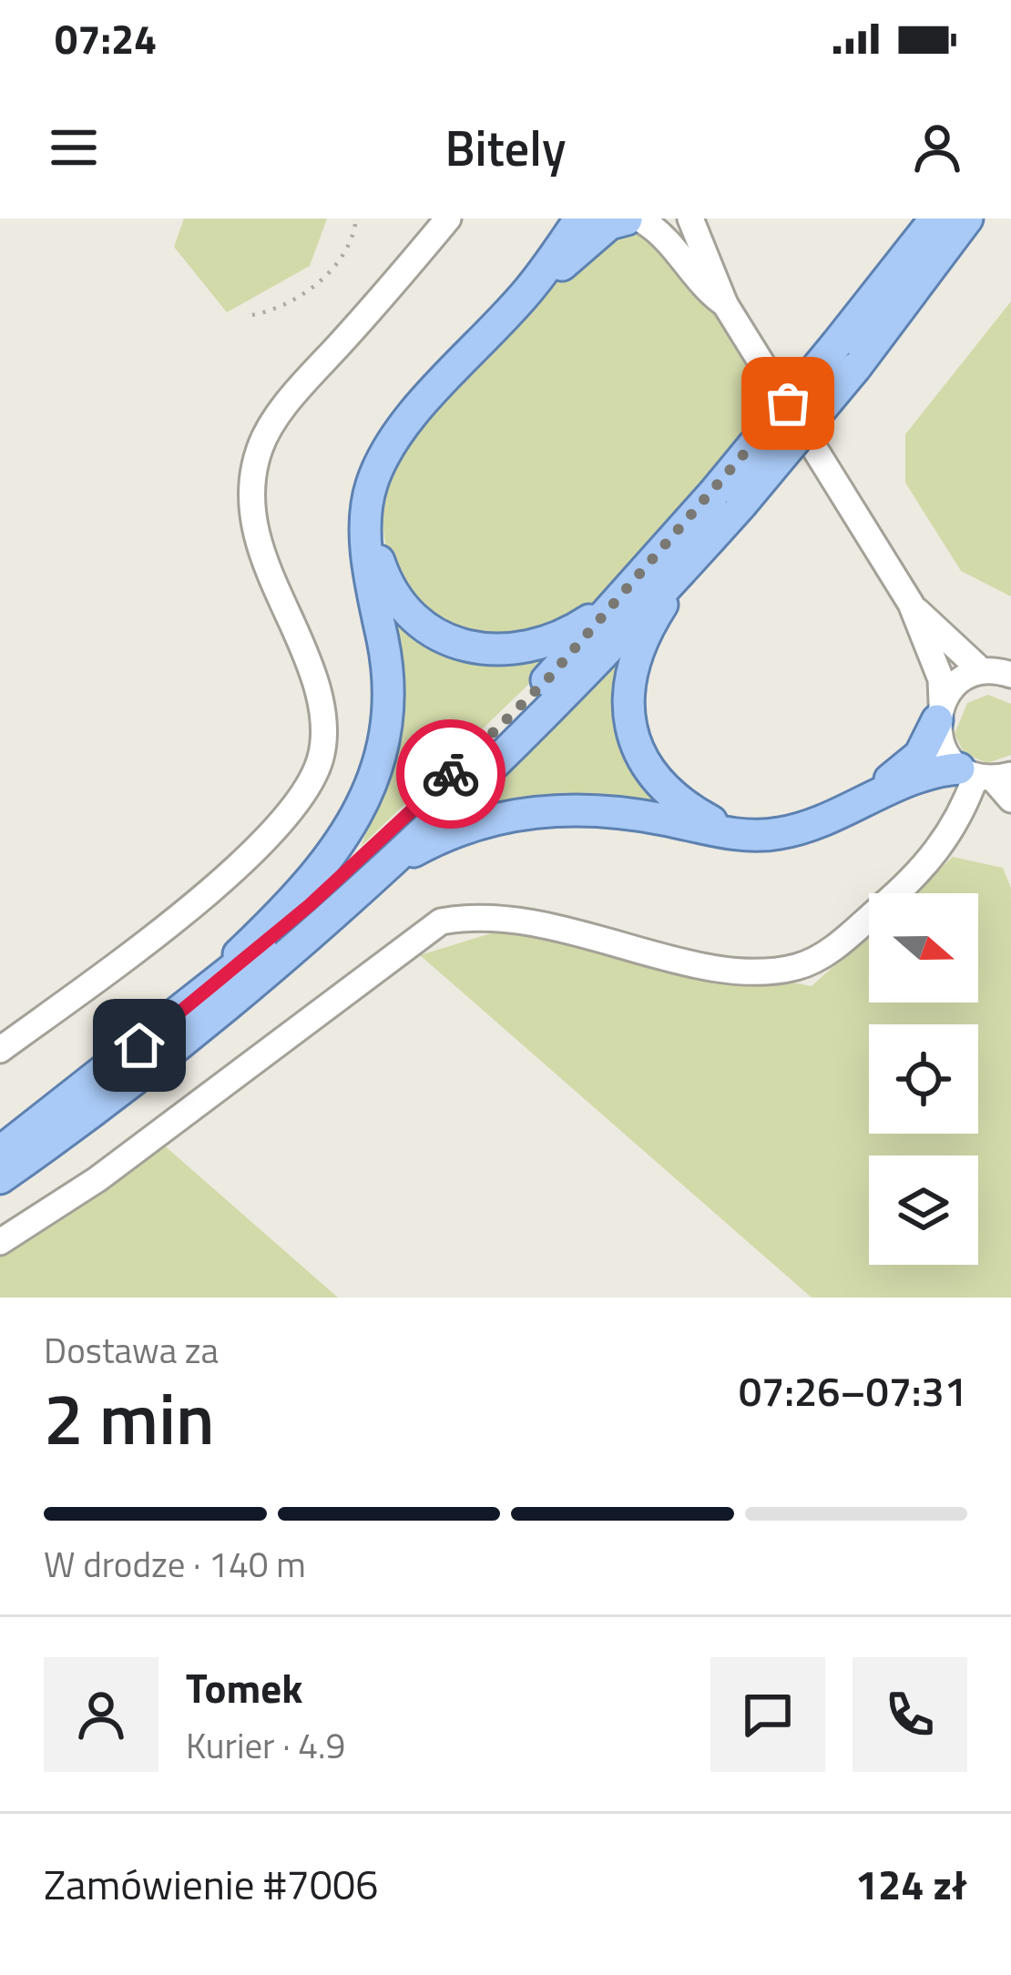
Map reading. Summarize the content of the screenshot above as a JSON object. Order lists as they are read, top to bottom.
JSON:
{
  "north": "right",
  "page": {
    "status": "07:24",
    "header": "Bitely",
    "heading": ["2 min", "Dostawa za", "07:26–07:31"],
    "panel": [
      "Tomek",
      "Kurier · 4.9",
      "Zamówienie #7006",
      "124 zł"
    ],
    "bar": "W drodze · 140 m"
  }
}
